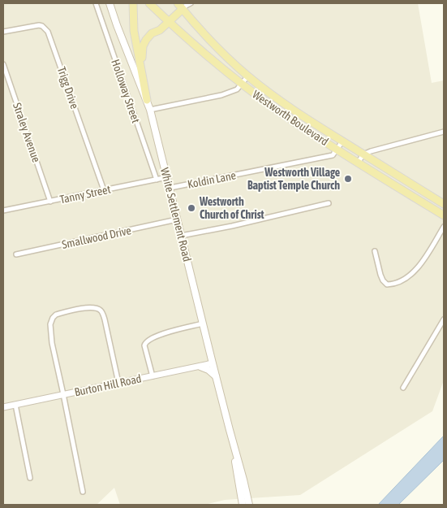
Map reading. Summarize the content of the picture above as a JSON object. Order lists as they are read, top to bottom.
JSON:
{
  "streets": {
    "main road": ["Westworth Boulevard", "White Settlement Road"],
    "street": [
      "Trigg Drive",
      "Holloway Street",
      "Straley Avenue",
      "Koldin Lane",
      "Tanny Street",
      "Smallwood Drive",
      "Burton Hill Road"
    ]
  },
  "crossings": [
    ["Trigg Drive", "Tanny Street"],
    ["Holloway Street", "Tanny Street"],
    ["Westworth Boulevard", "Koldin Lane"],
    ["Straley Avenue", "Tanny Street"],
    ["Koldin Lane", "White Settlement Road"],
    ["Tanny Street", "White Settlement Road"],
    ["White Settlement Road", "Smallwood Drive"],
    ["White Settlement Road", "Burton Hill Road"]
  ],
  "places": ["Westworth Village Baptist Temple Church", "Westworth Church of Christ"]
}
